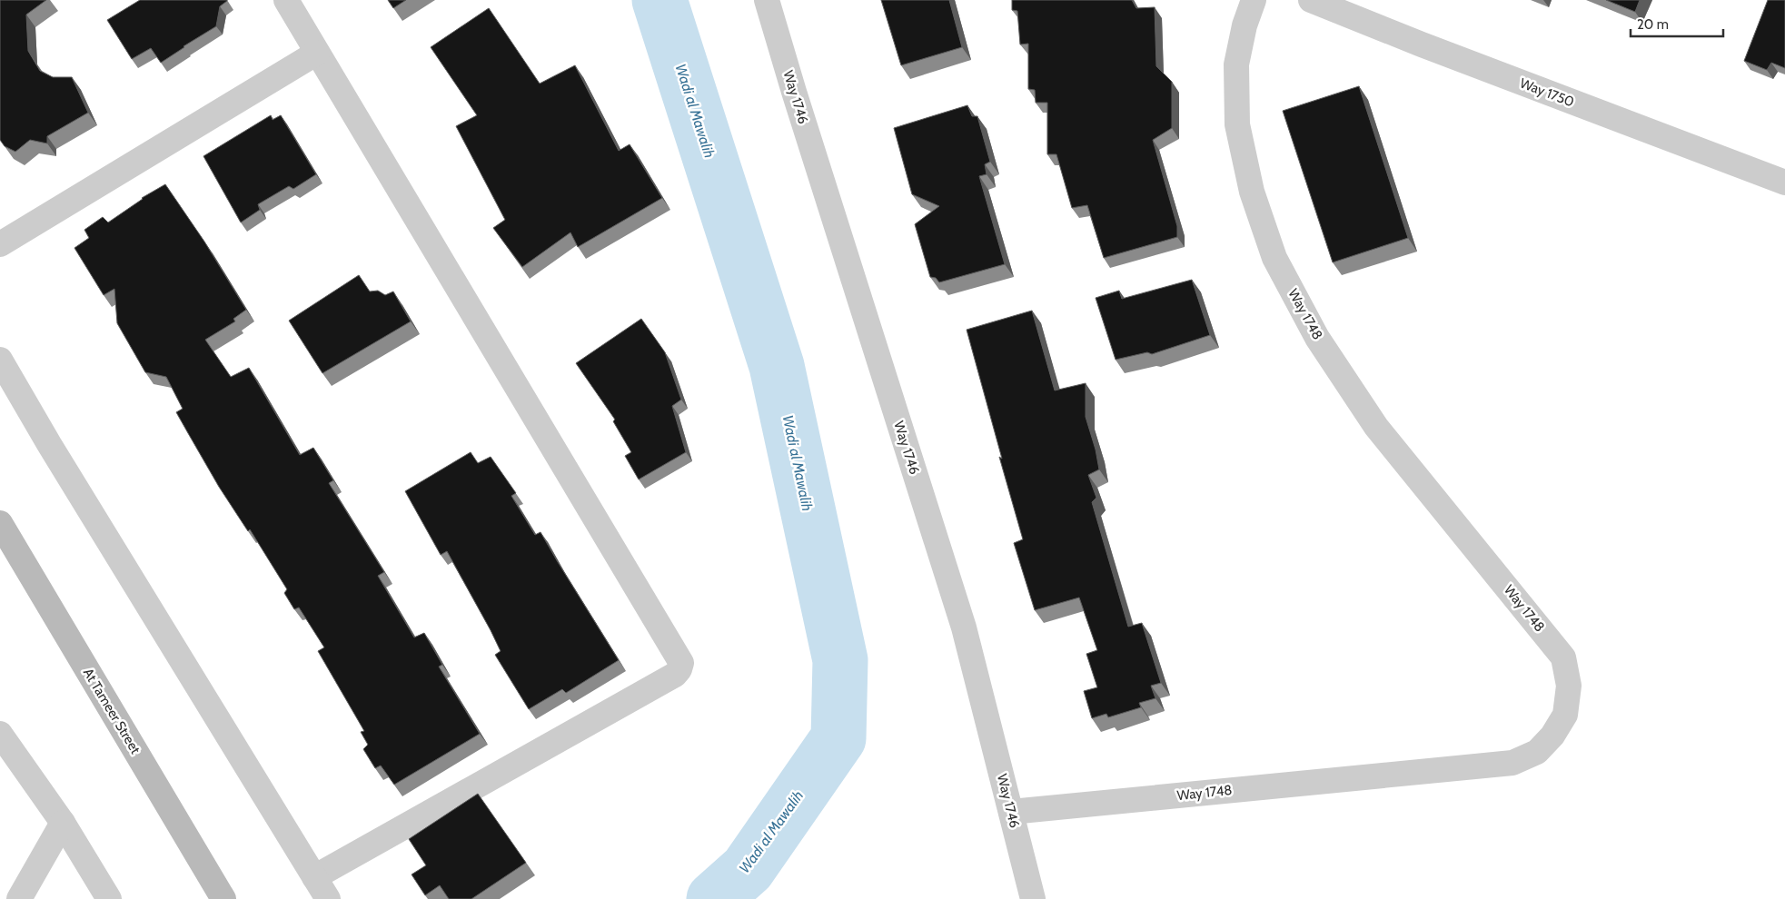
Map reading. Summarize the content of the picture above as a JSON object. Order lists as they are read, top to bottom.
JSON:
{
  "streets": {
    "main road": ["At Tameer Street"],
    "street": ["Way 1750", "Way 1746", "Way 1748"]
  },
  "crossings": [
    ["Way 1746", "Way 1748"]
  ],
  "water": ["Wadi al Mawalih"],
  "scale_bar": "20 m"
}
